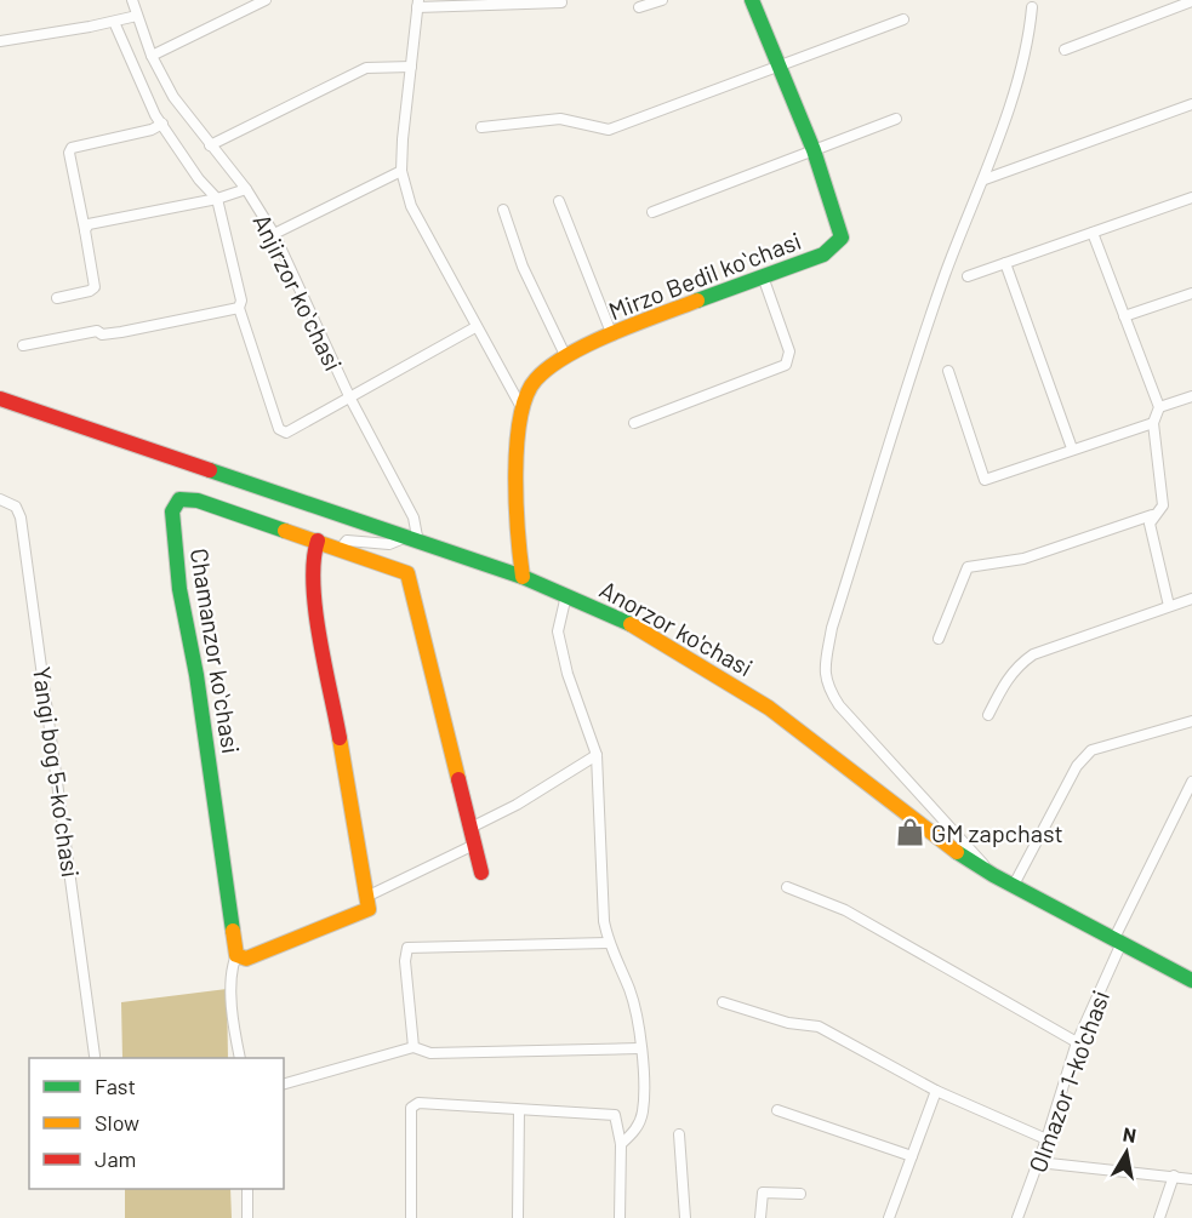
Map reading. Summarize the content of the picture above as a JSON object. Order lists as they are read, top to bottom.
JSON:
{
  "streets": {
    "street": [
      "Mirzo Bedil koʻchasi",
      "Anjirzor koʻchasi",
      "Anorzor ko'chasi",
      "Chamanzor koʻchasi",
      "Yangi bog 5-koʼchasi",
      "Olmazor 1-ko'chasi"
    ]
  },
  "crossings": [
    ["Mirzo Bedil koʻchasi", "Anorzor ko'chasi"],
    ["Anjirzor koʻchasi", "Anorzor ko'chasi"],
    ["Anorzor ko'chasi", "Olmazor 1-ko'chasi"]
  ],
  "places": {
    "shop": ["GM zapchast"]
  },
  "legend": ["Fast", "Slow", "Jam"],
  "north": "top"
}
